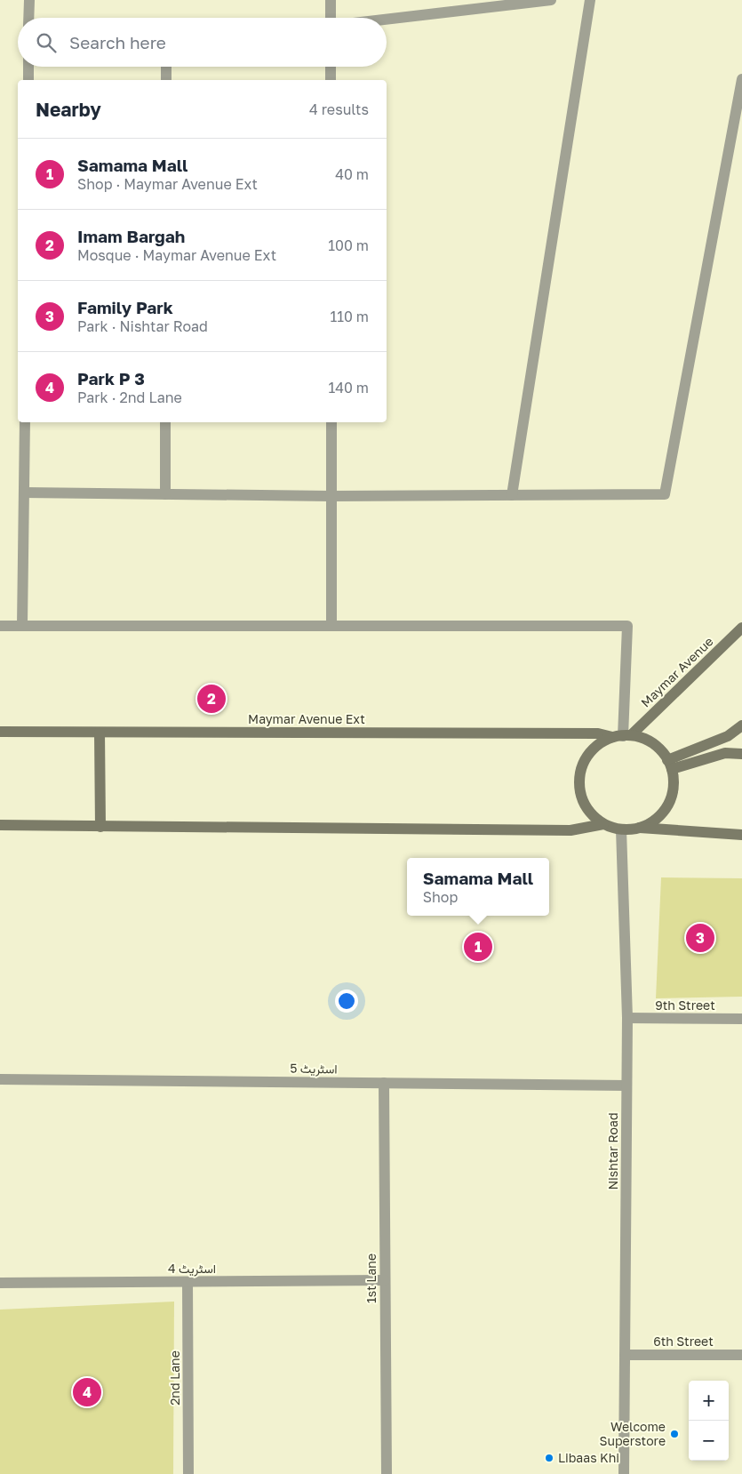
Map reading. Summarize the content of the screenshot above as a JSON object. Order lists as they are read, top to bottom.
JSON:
{
  "streets": {
    "main road": ["Maymar Avenue", "Maymar Avenue Ext"],
    "street": [
      "9th Street",
      "اسٹریٹ 5",
      "Nishtar Road",
      "اسٹریٹ 4",
      "1st Lane",
      "6th Street",
      "2nd Lane"
    ]
  },
  "crossings": [
    ["Maymar Avenue", "Maymar Avenue Ext"],
    ["Maymar Avenue", "Nishtar Road"],
    ["Maymar Avenue Ext", "Nishtar Road"],
    ["9th Street", "Nishtar Road"],
    ["اسٹریٹ 5", "Nishtar Road"],
    ["اسٹریٹ 5", "1st Lane"],
    ["Nishtar Road", "6th Street"],
    ["اسٹریٹ 4", "1st Lane"],
    ["اسٹریٹ 4", "2nd Lane"]
  ],
  "places": ["Welcome Superstore", "Libaas Khi"],
  "page": {
    "search": "Search here",
    "heading": ["Nearby", "4 results"],
    "list": [
      {
        "mark": "1",
        "name": "Samama Mall",
        "note": "Shop · Maymar Avenue Ext",
        "value": "40 m"
      },
      {
        "mark": "2",
        "name": "Imam Bargah",
        "note": "Mosque · Maymar Avenue Ext",
        "value": "100 m"
      },
      {
        "mark": "3",
        "name": "Family Park",
        "note": "Park · Nishtar Road",
        "value": "110 m"
      },
      {
        "mark": "4",
        "name": "Park P 3",
        "note": "Park · 2nd Lane",
        "value": "140 m"
      }
    ],
    "pins": [
      "2",
      "3",
      "1",
      "4"
    ],
    "popup": ["Samama Mall", "Shop"],
    "map_buttons": ["+", "−"]
  }
}
